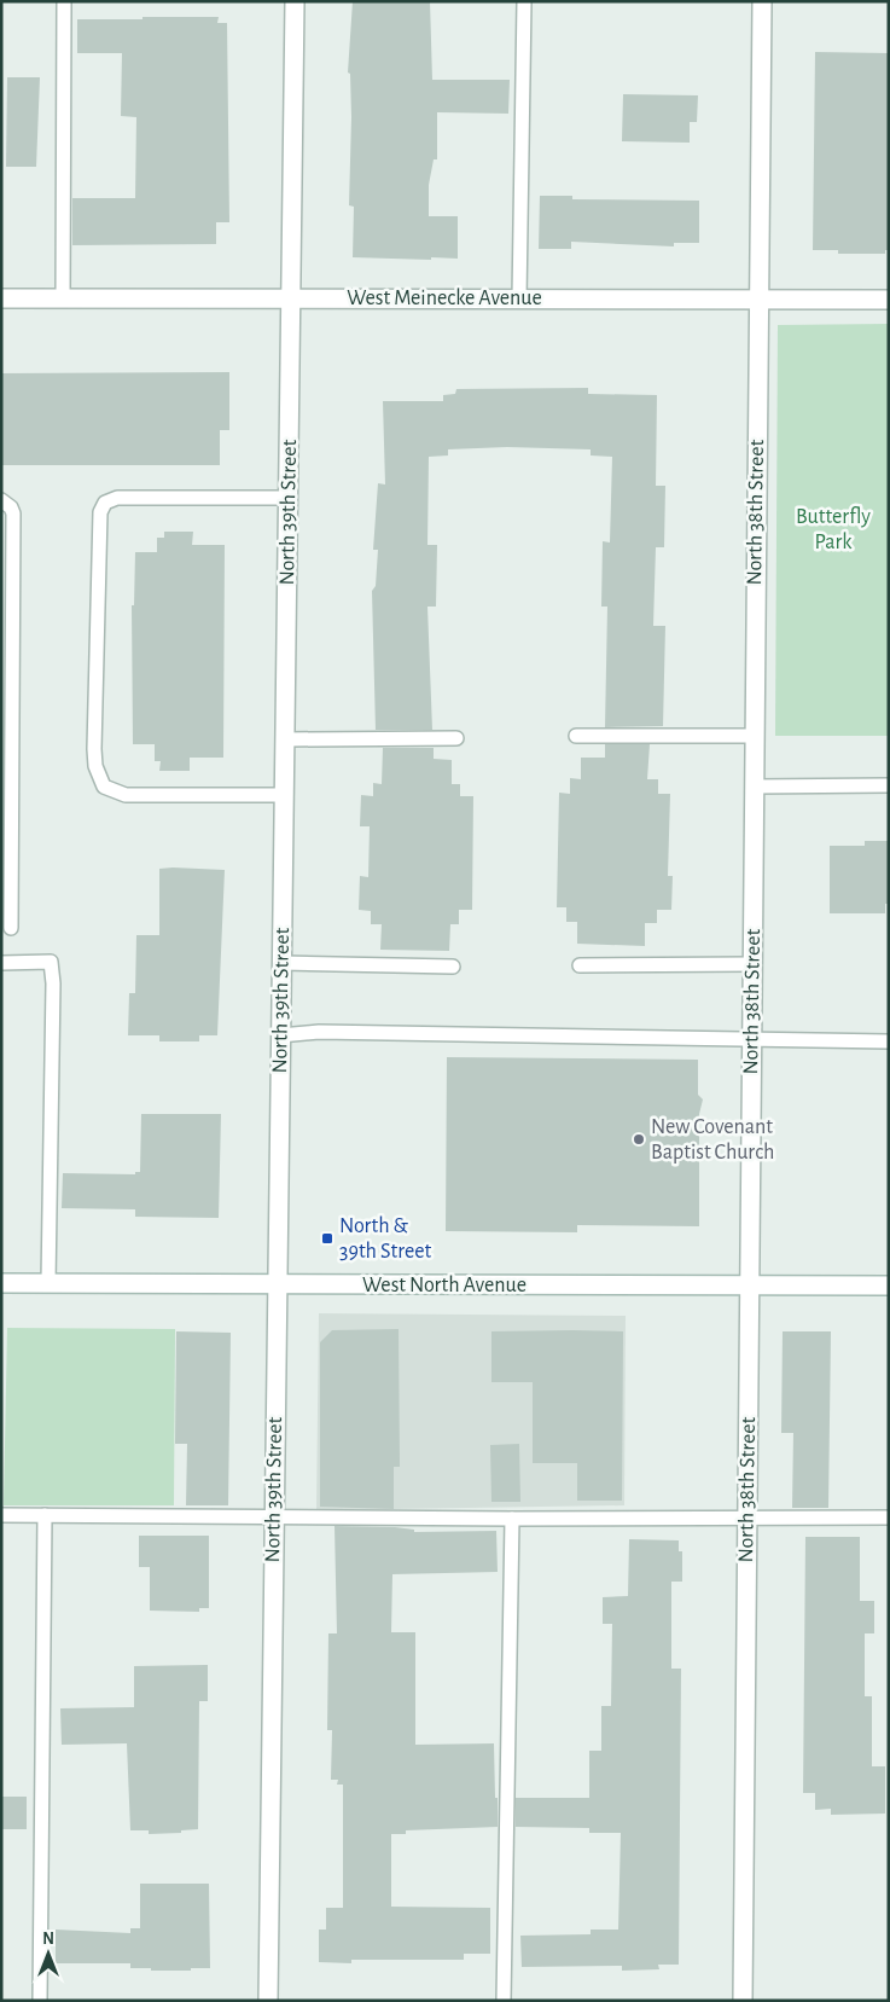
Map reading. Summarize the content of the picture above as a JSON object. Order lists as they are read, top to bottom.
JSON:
{
  "streets": {
    "street": [
      "West Meinecke Avenue",
      "North 39th Street",
      "North 38th Street",
      "West North Avenue"
    ]
  },
  "crossings": [
    ["West Meinecke Avenue", "North 39th Street"],
    ["West Meinecke Avenue", "North 38th Street"],
    ["North 39th Street", "West North Avenue"],
    ["North 38th Street", "West North Avenue"]
  ],
  "parks": ["Butterfly Park"],
  "places": {
    "other": ["New Covenant Baptist Church"],
    "transit": ["North & 39th Street"]
  },
  "north": "top"
}
